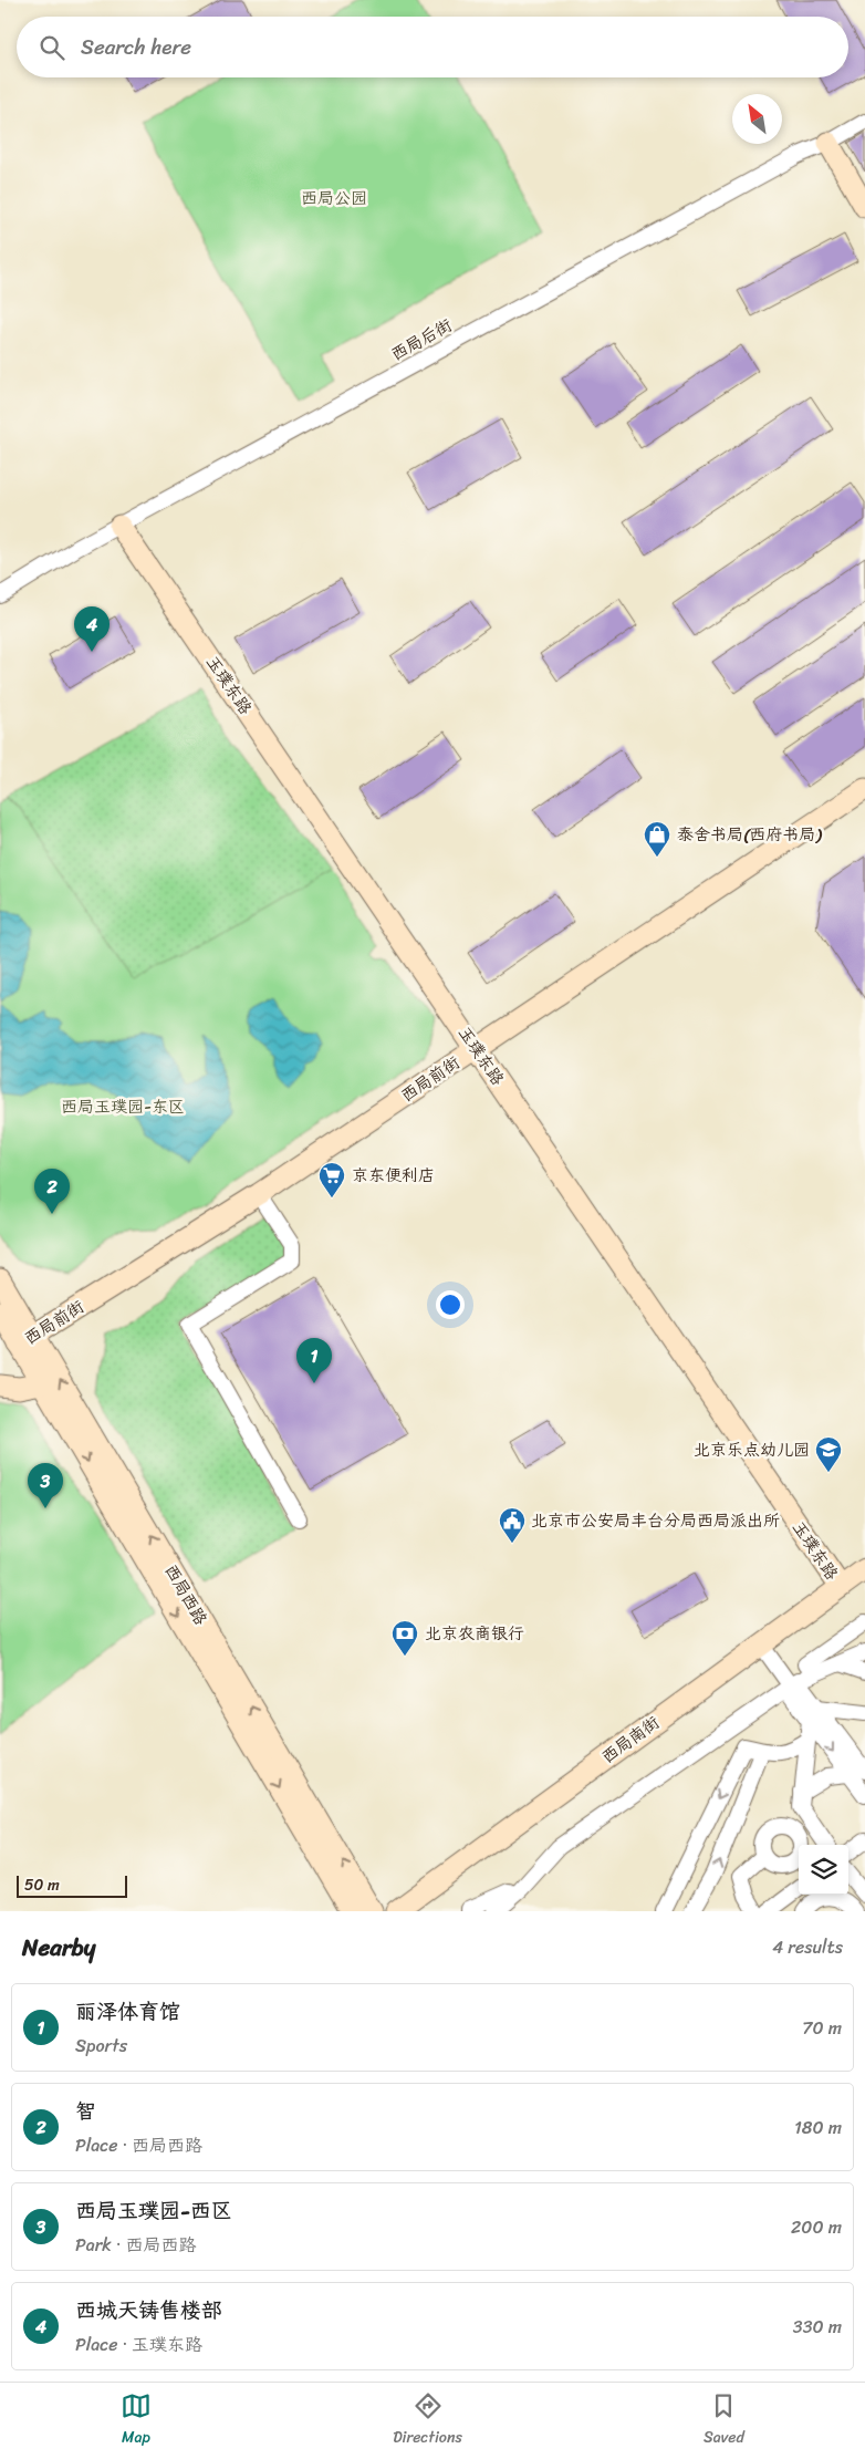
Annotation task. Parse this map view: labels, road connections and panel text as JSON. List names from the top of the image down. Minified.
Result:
{"streets":{"street":["西局后街","玉璞东路","西局前街","西局西路","西局南街"]},"crossings":[["西局后街","玉璞东路"],["玉璞东路","西局前街"],["玉璞东路","西局南街"],["西局前街","西局西路"]],"parks":["西局公园","西局玉璞园-东区"],"places":{"shop":["泰舍书局(西府书局)"],"supermarket":["京东便利店"],"school or university":["北京乐点幼儿园"],"public building":["北京市公安局丰台分局西局派出所"],"bank":["北京农商银行"]},"scale_bar":"50 m","north":"top left","page":{"search":"Search here","pins":["4","2","1","3"],"scale":"50 m","heading":["Nearby","4 results"],"list":[{"mark":"1","name":"丽泽体育馆","note":"Sports","value":"70 m"},{"mark":"2","name":"智","note":"Place · 西局西路","value":"180 m"},{"mark":"3","name":"西局玉璞园-西区","note":"Park · 西局西路","value":"200 m"},{"mark":"4","name":"西城天铸售楼部","note":"Place · 玉璞东路","value":"330 m"}],"nav":["Map","Directions","Saved"]}}
